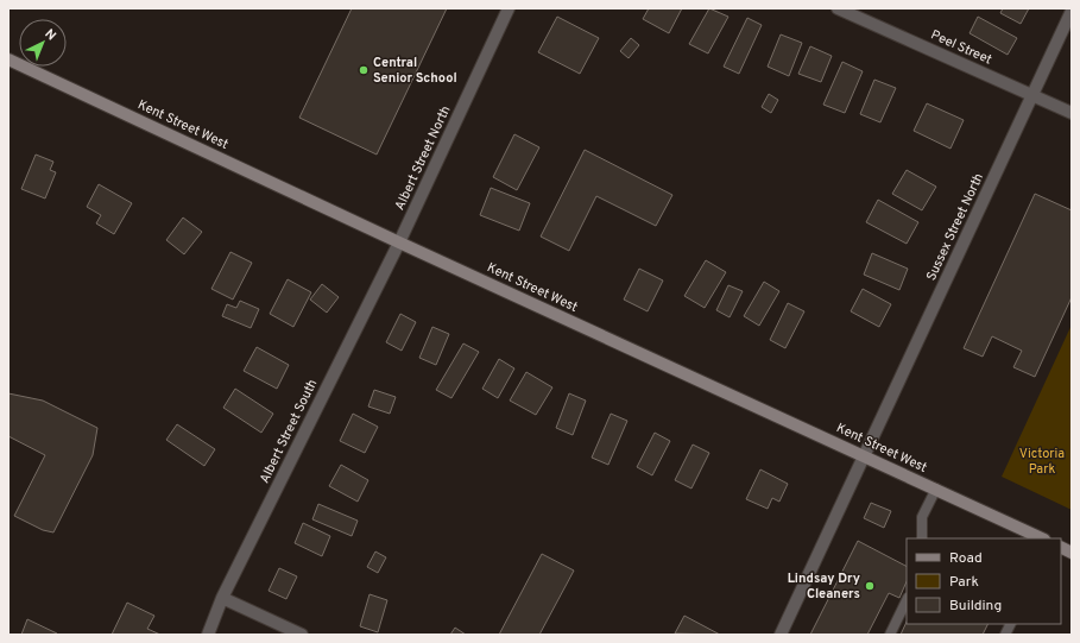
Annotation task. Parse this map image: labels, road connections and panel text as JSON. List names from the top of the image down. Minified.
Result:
{"streets":{"main road":["Kent Street West"],"street":["Peel Street","Albert Street North","Sussex Street North","Albert Street South"]},"crossings":[["Peel Street","Sussex Street North"],["Kent Street West","Albert Street North"],["Kent Street West","Sussex Street North"],["Kent Street West","Albert Street South"],["Albert Street North","Albert Street South"]],"parks":["Victoria Park"],"places":["Central Senior School","Lindsay Dry Cleaners"],"legend":["Road","Park","Building"],"north":"top right"}
